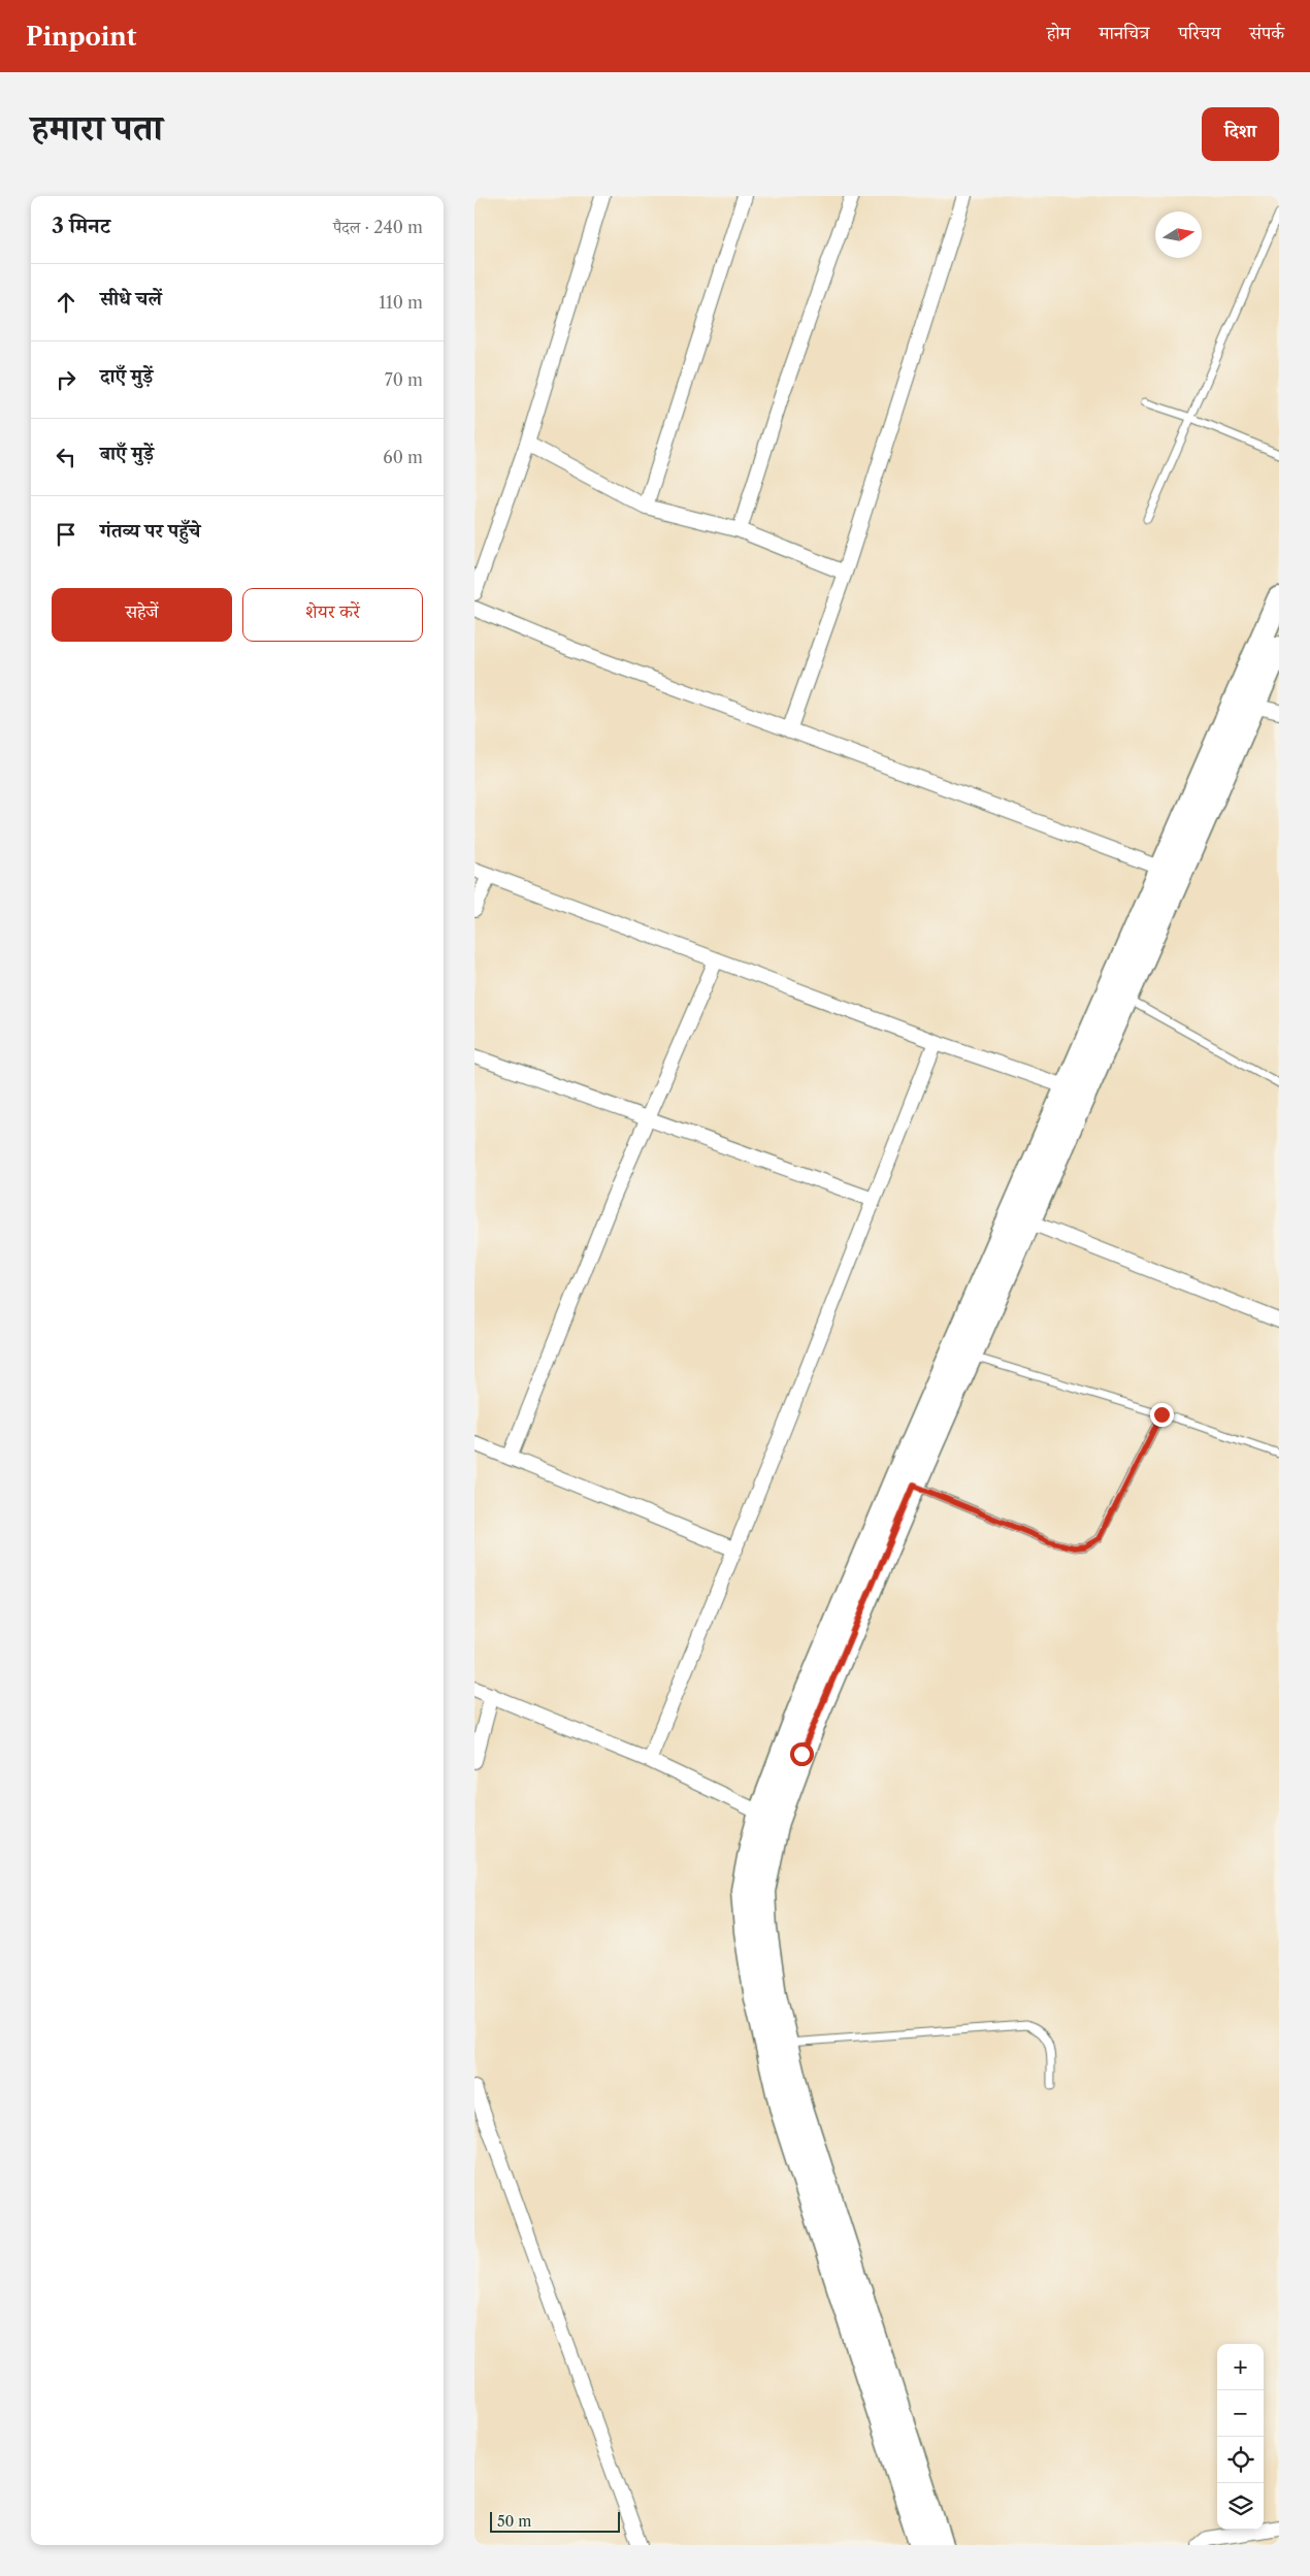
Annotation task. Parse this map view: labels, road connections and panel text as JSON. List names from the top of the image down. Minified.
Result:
{"scale_bar":"50 m","north":"right","page":{"header":"Pinpoint","nav":["होम","मानचित्र","परिचय","संपर्क"],"title":"हमारा पता","buttons":["दिशा",["सहेजें","शेयर करें"]],"heading":["3 मिनट","पैदल · 240 m"],"list":[["सीधे चलें","110 m"],["दाएँ मुड़ें","70 m"],["बाएँ मुड़ें","60 m"],"गंतव्य पर पहुँचे"],"map_buttons":["+","−"],"scale":"50 m"}}
